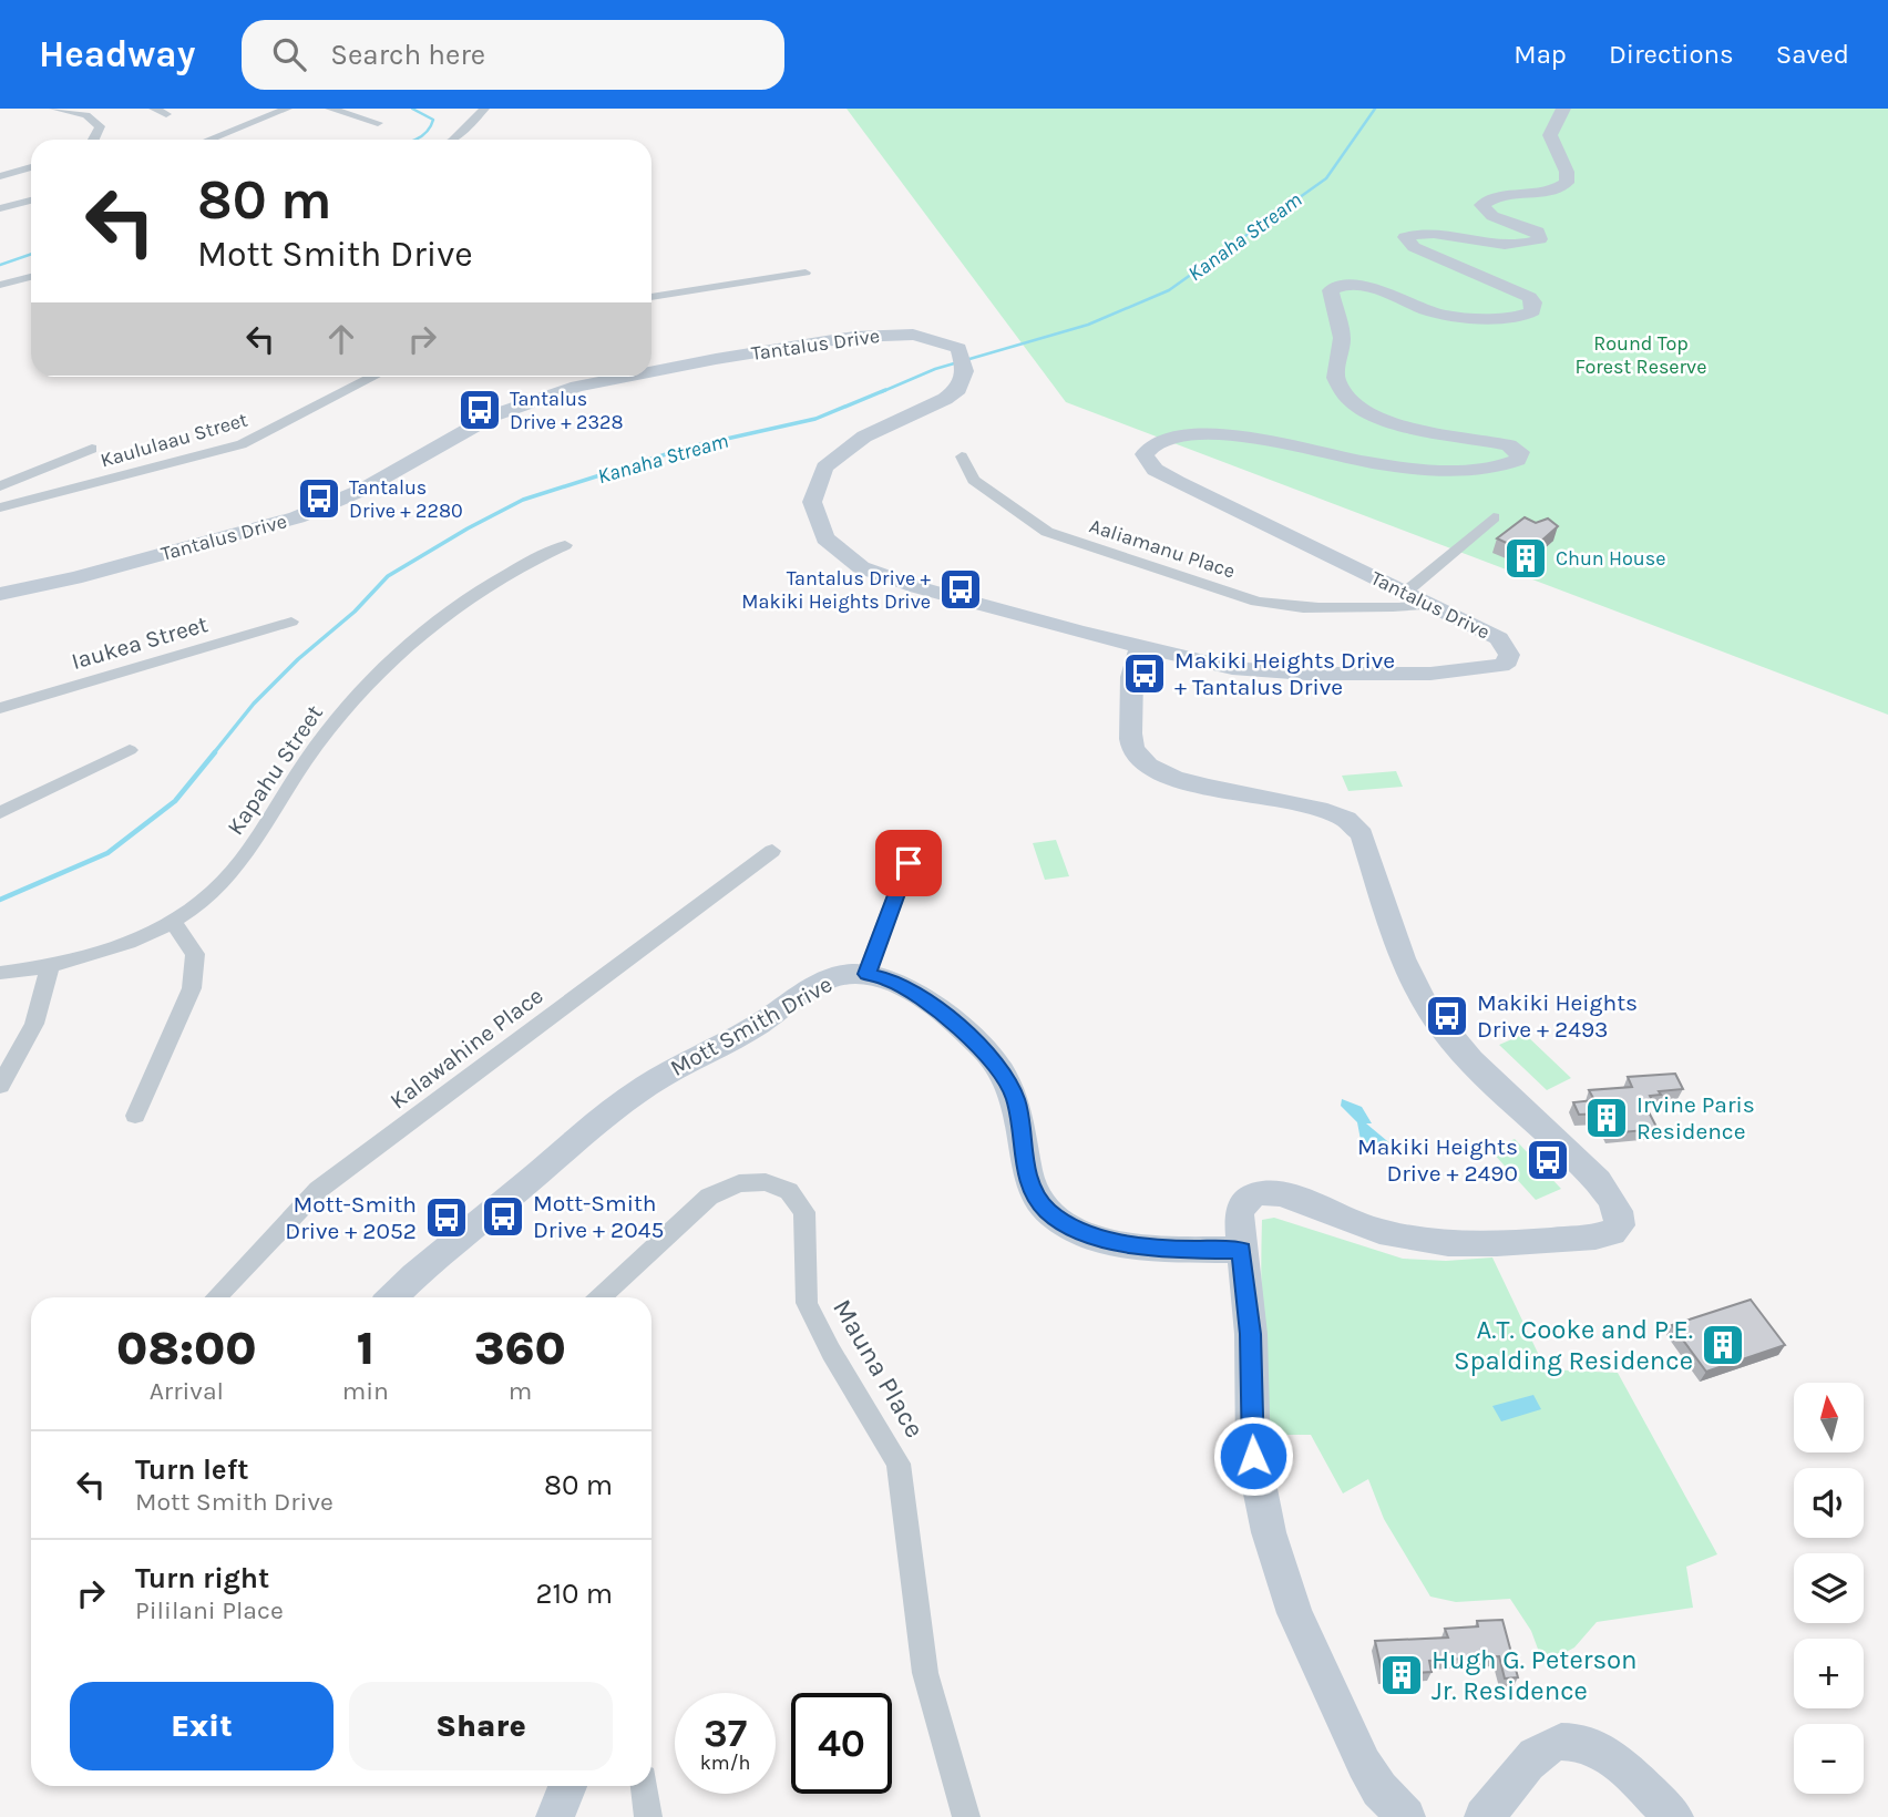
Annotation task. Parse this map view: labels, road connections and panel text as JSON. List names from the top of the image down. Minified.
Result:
{"streets":{"street":["Tantalus Drive","Kaululaau Street","Aaliamanu Place","Iaukea Street","Kapahu Street","Mott Smith Drive","Kalawahine Place","Mauna Place"]},"crossings":[["Tantalus Drive","Aaliamanu Place"]],"water":["Kanaha Stream"],"parks":["Round Top Forest Reserve"],"places":{"bus stop":["Tantalus Drive + 2328","Tantalus Drive + 2280","Tantalus Drive + Makiki Heights Drive","Makiki Heights Drive + Tantalus Drive","Makiki Heights Drive + 2493","Makiki Heights Drive + 2490","Mott-Smith Drive + 2045","Mott-Smith Drive + 2052"],"building":["Chun House","Irvine Paris Residence","A.T. Cooke and P.E. Spalding Residence","Hugh G. Peterson Jr. Residence"]},"north":"top","page":{"header":"Headway","search":"Search here","nav":["Map","Directions","Saved"],"turn":["80 m","Mott Smith Drive"],"eta":["08:00","Arrival","1","min","360","m"],"map_buttons":["+","−"],"list":[{"name":"Turn left","note":"Mott Smith Drive","value":"80 m"},{"name":"Turn right","note":"Pililani Place","value":"210 m"}],"buttons":["Exit","Share"],"speed":"37 km/h","limit":"40"}}
